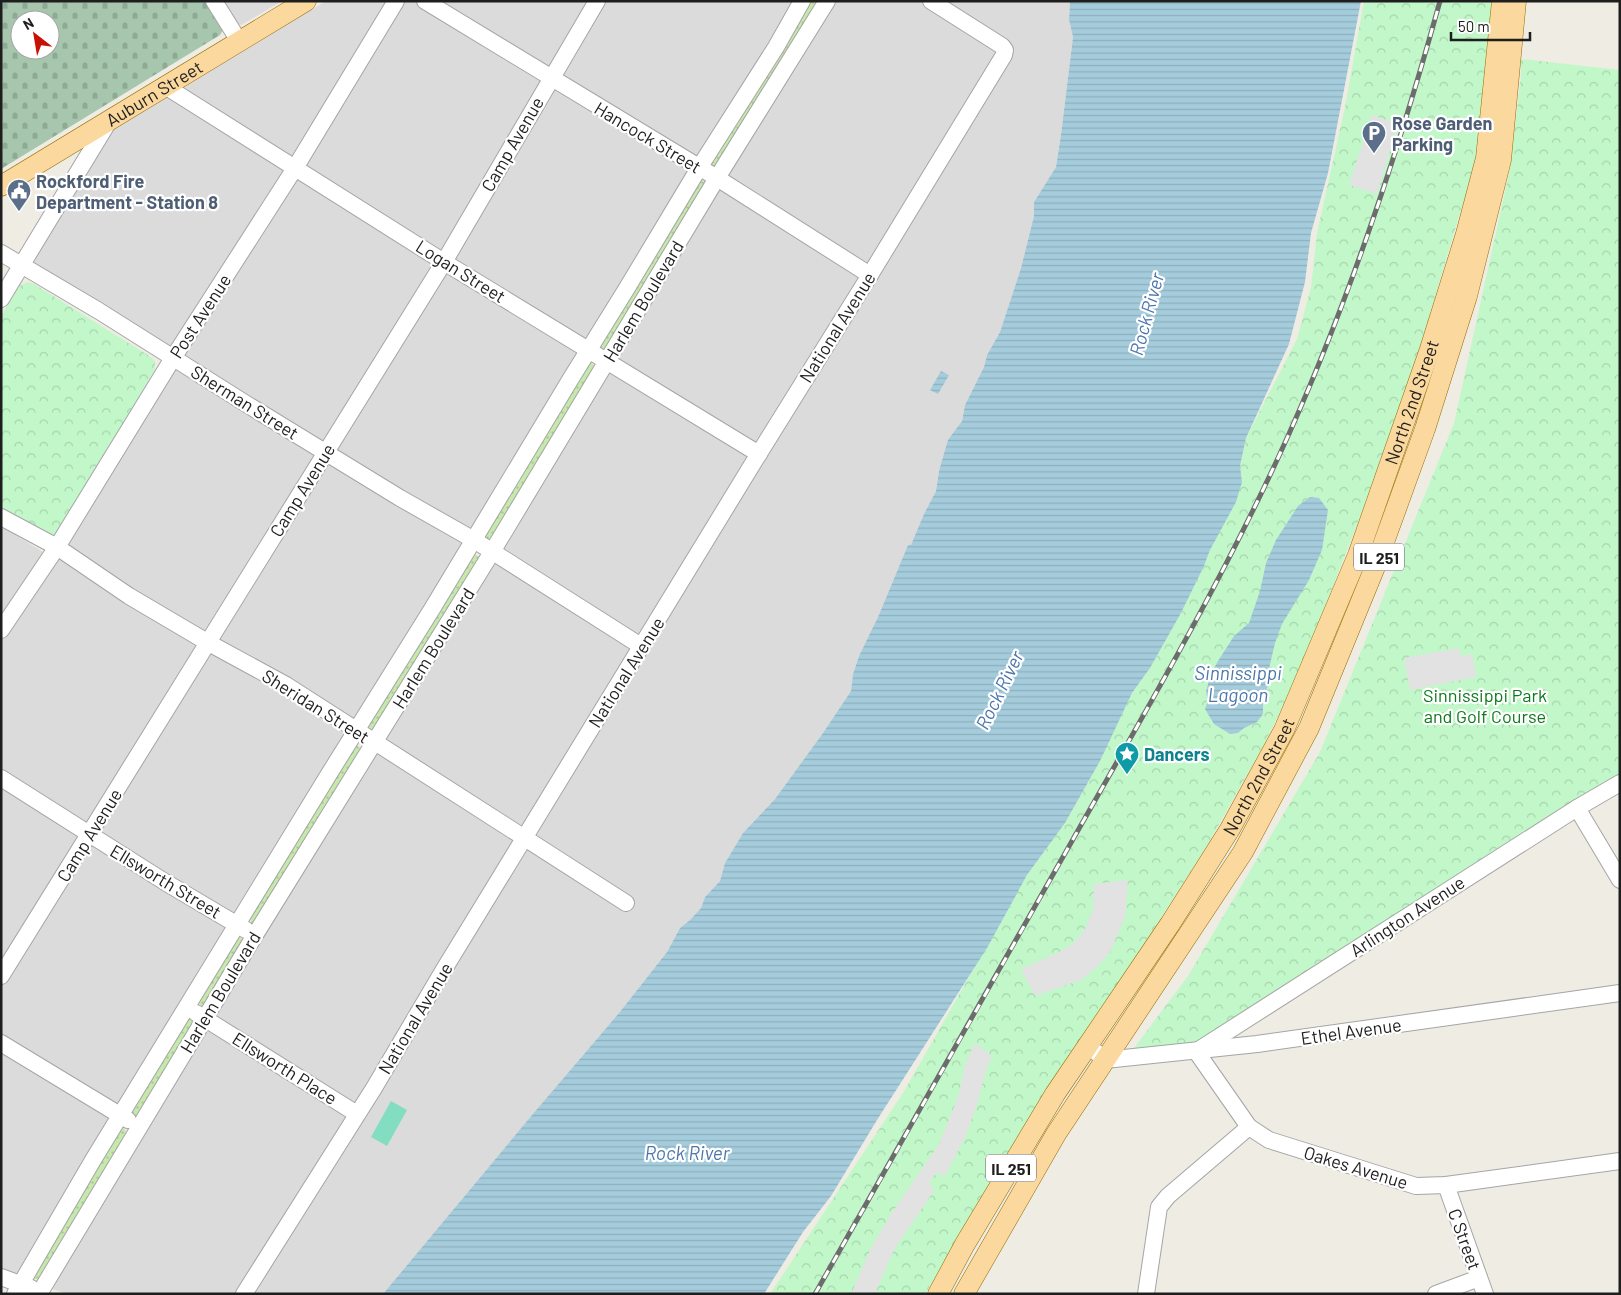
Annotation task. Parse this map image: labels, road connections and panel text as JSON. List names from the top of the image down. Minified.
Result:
{"streets":{"main road":["Auburn Street","North 2nd Street","IL 251"],"street":["Hancock Street","Camp Avenue","Logan Street","Harlem Boulevard","Post Avenue","National Avenue","Sherman Street","Sheridan Street","Ellsworth Street","Arlington Avenue","Ethel Avenue","Ellsworth Place","Oakes Avenue","C Street"]},"crossings":[["Auburn Street","Logan Street"],["Hancock Street","Camp Avenue"],["Hancock Street","Harlem Boulevard"],["Hancock Street","National Avenue"],["Camp Avenue","Logan Street"],["Camp Avenue","Sherman Street"],["Camp Avenue","Sheridan Street"],["Camp Avenue","Ellsworth Street"],["Logan Street","Harlem Boulevard"],["Logan Street","Post Avenue"],["Logan Street","National Avenue"],["Harlem Boulevard","Sherman Street"],["Harlem Boulevard","Sheridan Street"],["Harlem Boulevard","Ellsworth Street"],["Harlem Boulevard","Ellsworth Place"],["Post Avenue","Sherman Street"],["Post Avenue","Sheridan Street"],["National Avenue","Sherman Street"],["National Avenue","Sheridan Street"],["National Avenue","Ellsworth Place"],["North 2nd Street","Ethel Avenue"],["Arlington Avenue","Ethel Avenue"],["Arlington Avenue","Oakes Avenue"],["Ethel Avenue","Oakes Avenue"],["Oakes Avenue","C Street"]],"water":["Rock River","Sinnissippi Lagoon"],"parks":["Sinnissippi Park and Golf Course"],"places":{"parking":["Rose Garden Parking"],"public building":["Rockford Fire Department - Station 8"],"place":["Dancers"]},"scale_bar":"50 m","north":"top left"}
